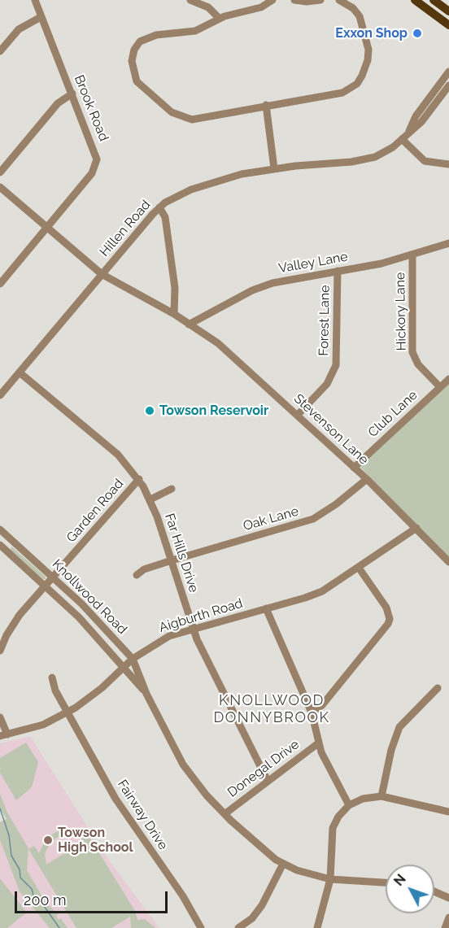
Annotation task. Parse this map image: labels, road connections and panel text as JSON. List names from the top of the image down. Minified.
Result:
{"streets":{"street":["Brook Road","Hillen Road","Valley Lane","Hickory Lane","Forest Lane","Club Lane","Stevenson Lane","Garden Road","Oak Lane","Far Hills Drive","Knollwood Road","Aigburth Road","Donegal Drive","Fairway Drive"]},"crossings":[["Brook Road","Stevenson Lane"],["Hillen Road","Stevenson Lane"],["Hillen Road","Far Hills Drive"],["Valley Lane","Hickory Lane"],["Valley Lane","Forest Lane"],["Valley Lane","Stevenson Lane"],["Hickory Lane","Club Lane"],["Forest Lane","Stevenson Lane"],["Club Lane","Stevenson Lane"],["Stevenson Lane","Oak Lane"],["Stevenson Lane","Aigburth Road"],["Garden Road","Far Hills Drive"],["Garden Road","Knollwood Road"],["Oak Lane","Far Hills Drive"],["Far Hills Drive","Aigburth Road"],["Far Hills Drive","Donegal Drive"],["Knollwood Road","Aigburth Road"],["Knollwood Road","Donegal Drive"],["Aigburth Road","Fairway Drive"]],"districts":["KNOLLWOOD DONNYBROOK"],"places":["Exxon Shop","Towson Reservoir","Towson High School"],"scale_bar":"200 m","north":"top left"}
